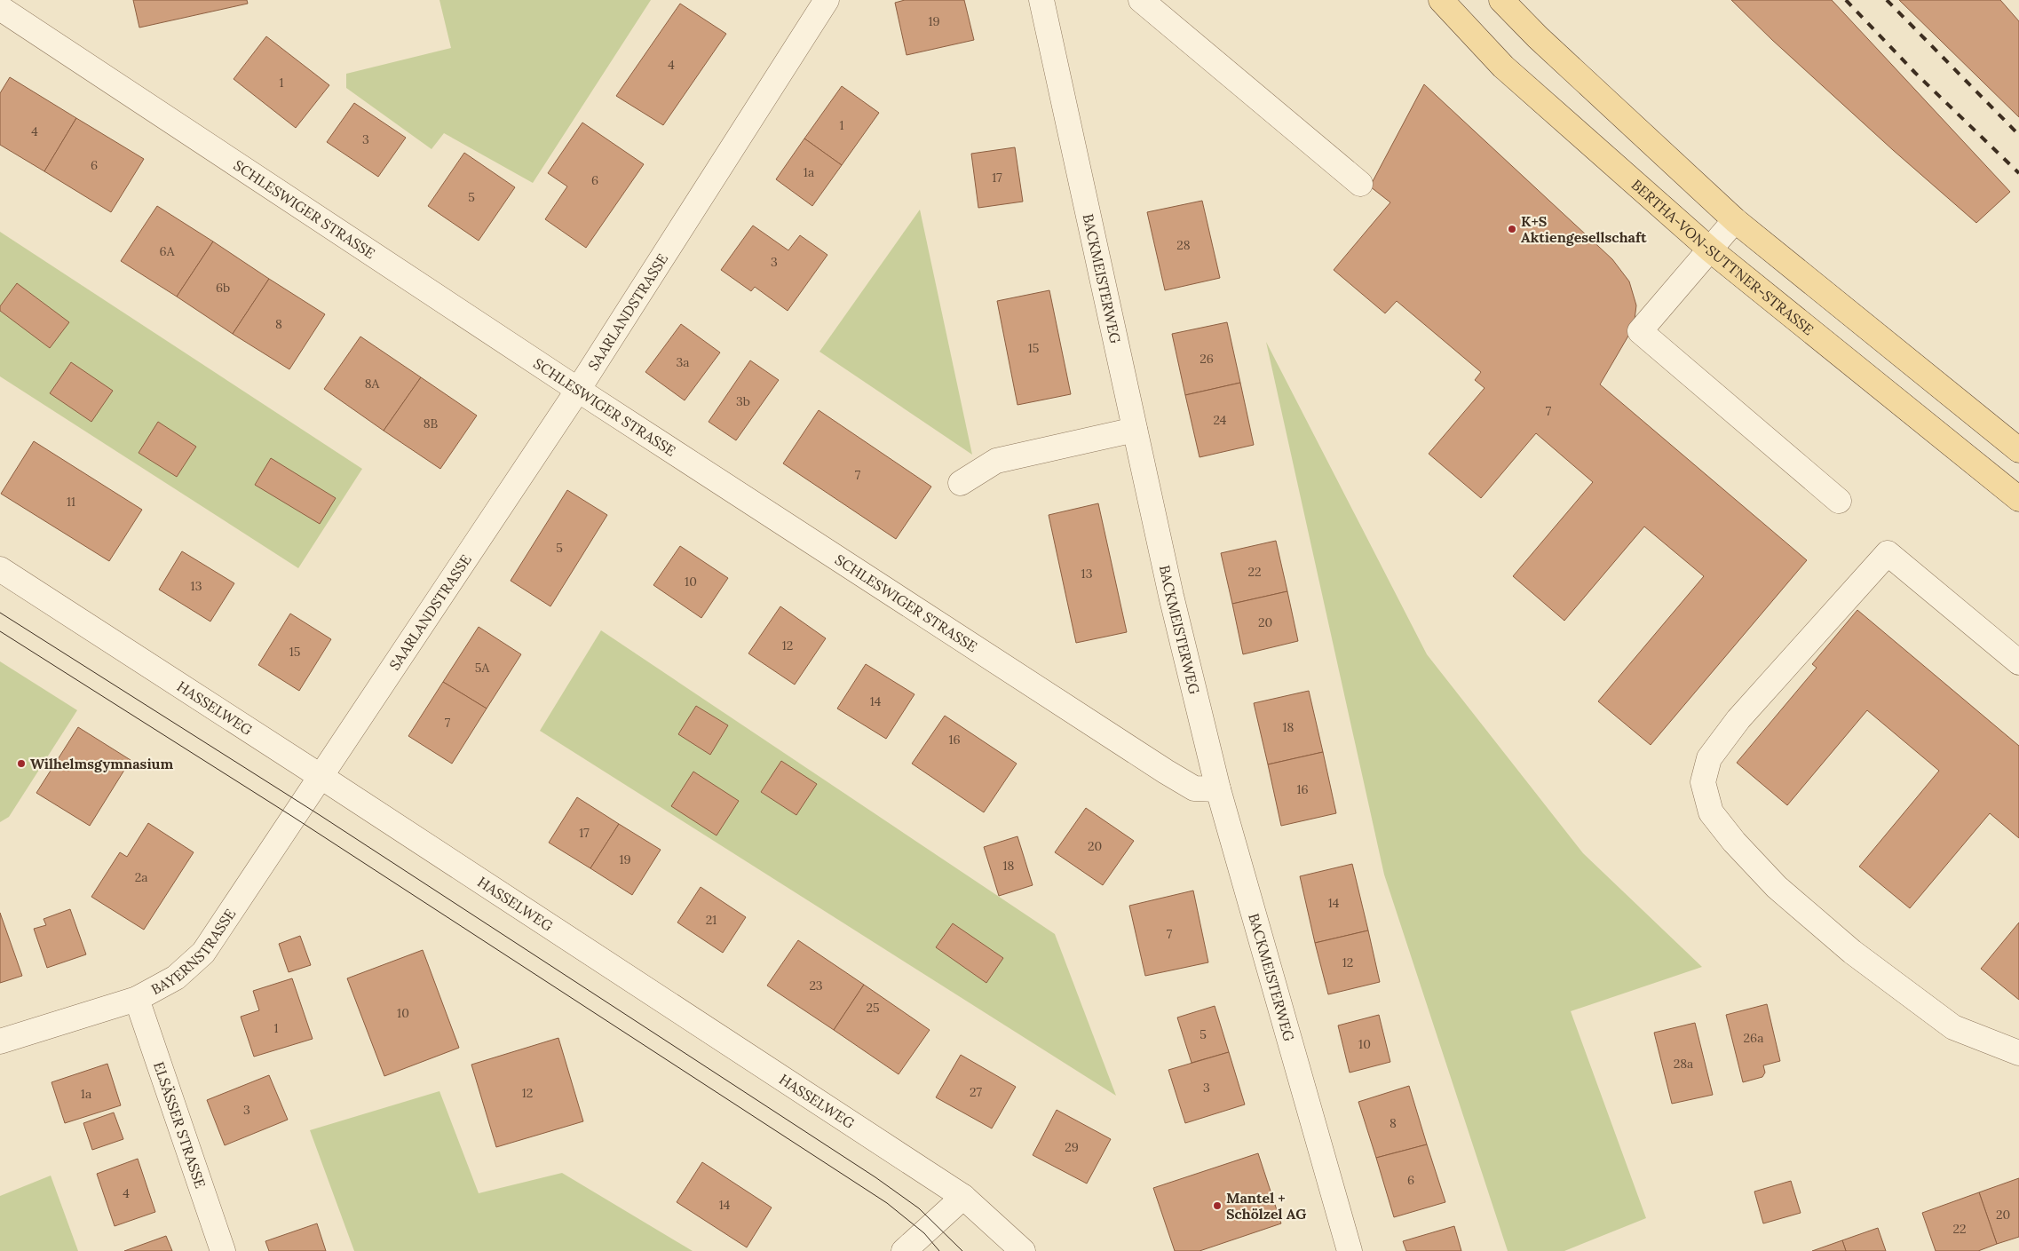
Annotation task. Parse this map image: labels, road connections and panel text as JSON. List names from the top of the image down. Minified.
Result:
{"streets":{"main road":["BERTHA-VON-SUTTNER-STRASSE"],"street":["SCHLESWIGER STRASSE","BACKMEISTERWEG","SAARLANDSTRASSE","HASSELWEG","BAYERNSTRASSE","ELSÄSSER STRASSE"]},"crossings":[["SCHLESWIGER STRASSE","BACKMEISTERWEG"],["SCHLESWIGER STRASSE","SAARLANDSTRASSE"],["SAARLANDSTRASSE","HASSELWEG"],["SAARLANDSTRASSE","BAYERNSTRASSE"],["HASSELWEG","BAYERNSTRASSE"],["BAYERNSTRASSE","ELSÄSSER STRASSE"]],"places":["K+S Aktiengesellschaft","Wilhelmsgymnasium","Mantel + Schölzel AG"],"house_numbers":["19","4","1","1","4","3","6","1a","17","6","5","28","6A","3","6b","8","15","26","3a","8A","3b","7","24","8B","7","11","5","22","13","10","13","20","12","15","5A","14","7","18","16","16","17","20","19","18","2a","14","21","7","12","23","25","10","1","5","26a","10","28a","3","27","12","1a","3","8","29","6","4","14","20","22"]}
